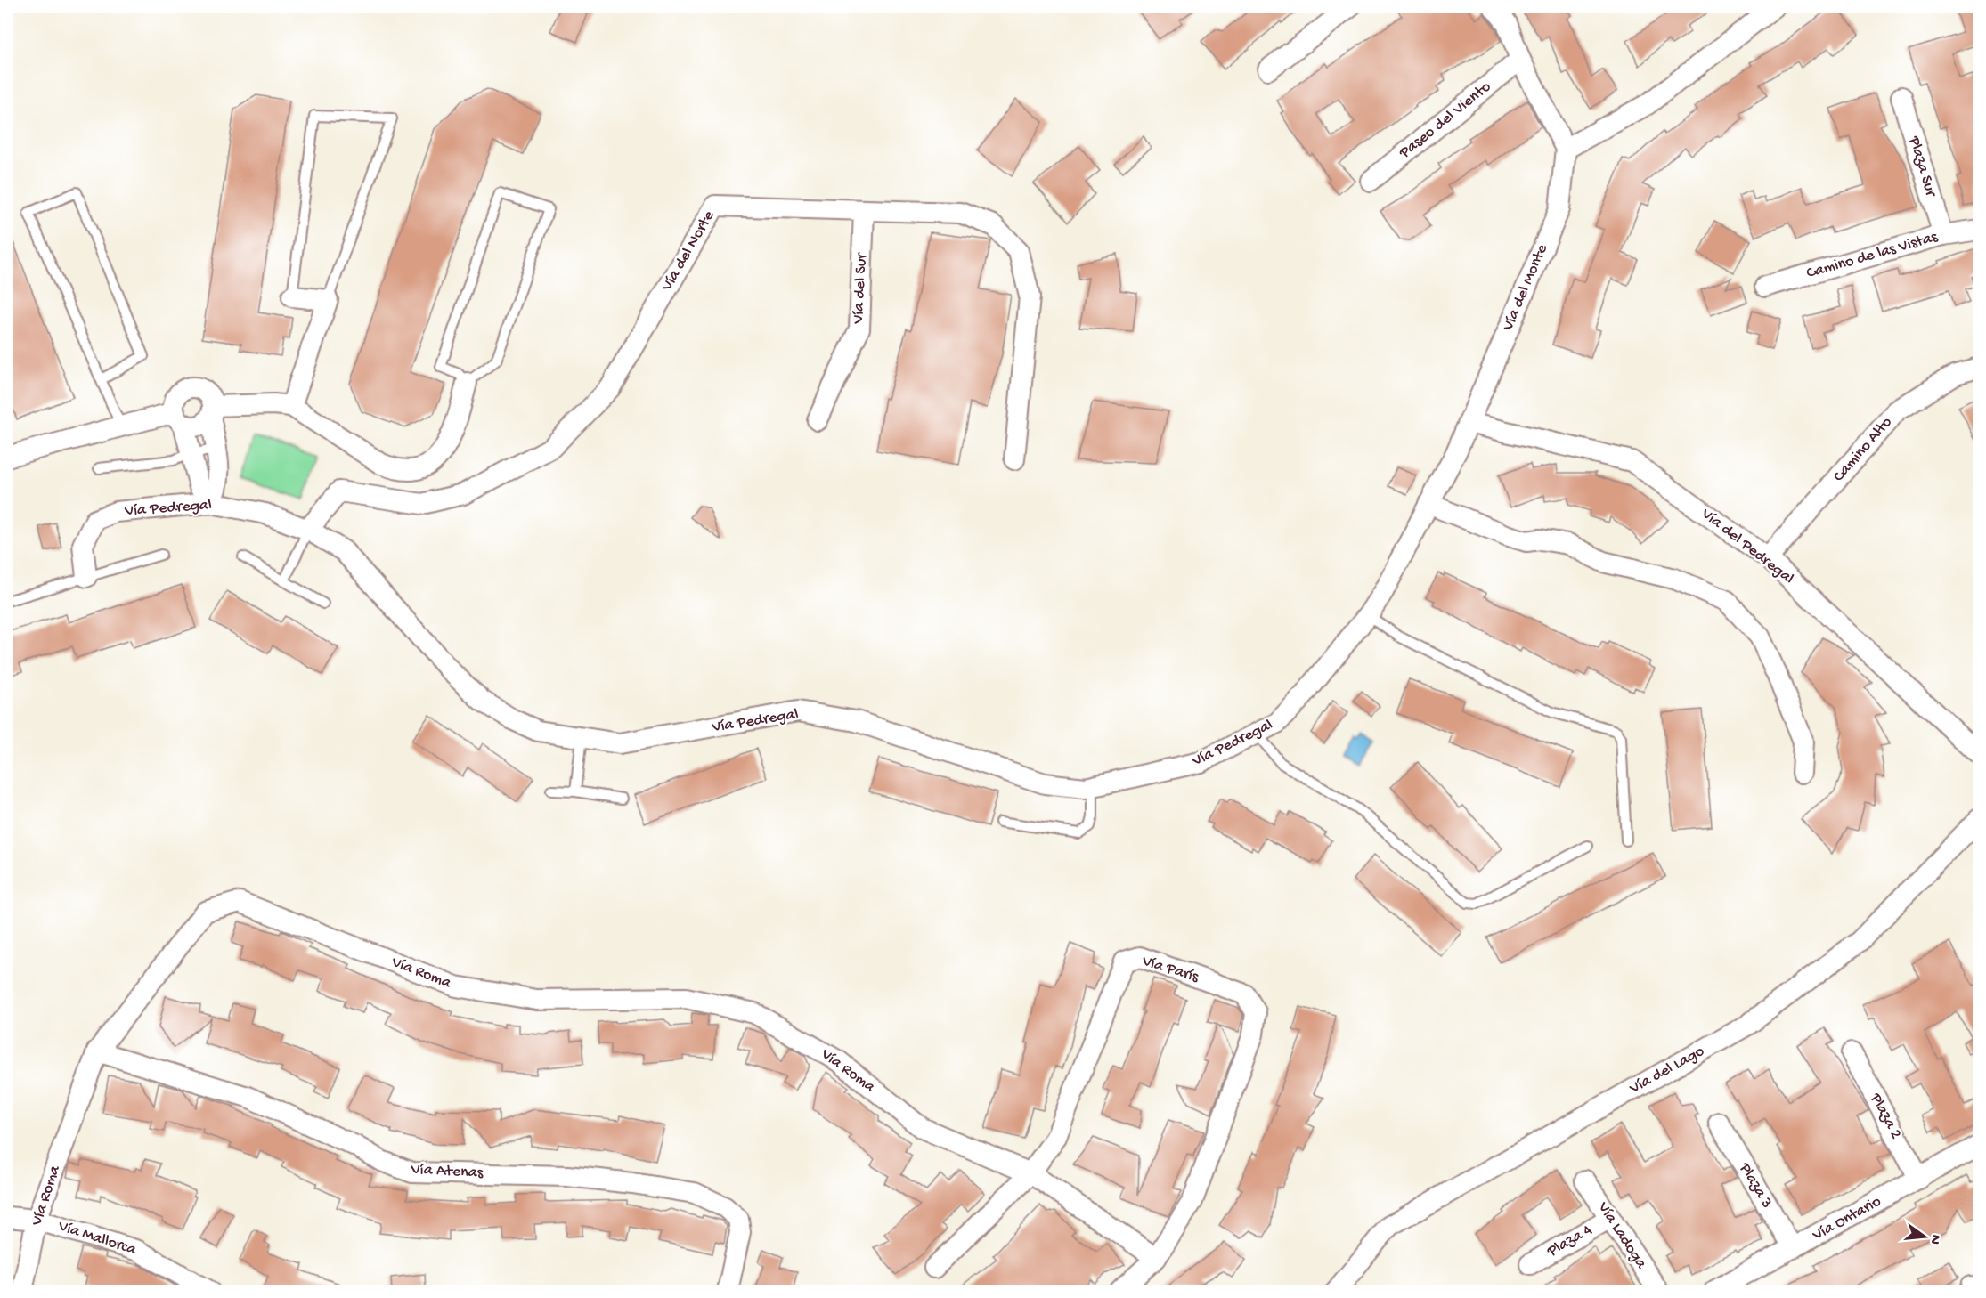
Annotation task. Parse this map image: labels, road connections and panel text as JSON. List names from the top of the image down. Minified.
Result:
{"streets":{"street":["Paseo del Viento","Plaza Sur","Vía del Norte","Camino de las Vistas","Vía del Monte","Vía del Sur","Camino Alto","Vía Pedregal","Vía del Pedregal","Vía París","Vía Roma","Vía del Lago","Plaza 2","Vía Atenas","Plaza 3","Vía Ontario","Vía Ladoga","Vía Mallorca","Plaza 4"]},"crossings":[["Plaza Sur","Camino de las Vistas"],["Vía del Norte","Vía del Sur"],["Vía del Norte","Vía Pedregal"],["Vía del Monte","Vía Pedregal"],["Vía del Monte","Vía del Pedregal"],["Camino Alto","Vía del Pedregal"],["Vía Pedregal","Vía del Pedregal"],["Vía París","Vía Roma"],["Vía Roma","Vía Atenas"],["Vía Roma","Vía Mallorca"],["Plaza 2","Vía Ontario"],["Plaza 3","Vía Ontario"],["Vía Ladoga","Plaza 4"]],"north":"right"}
